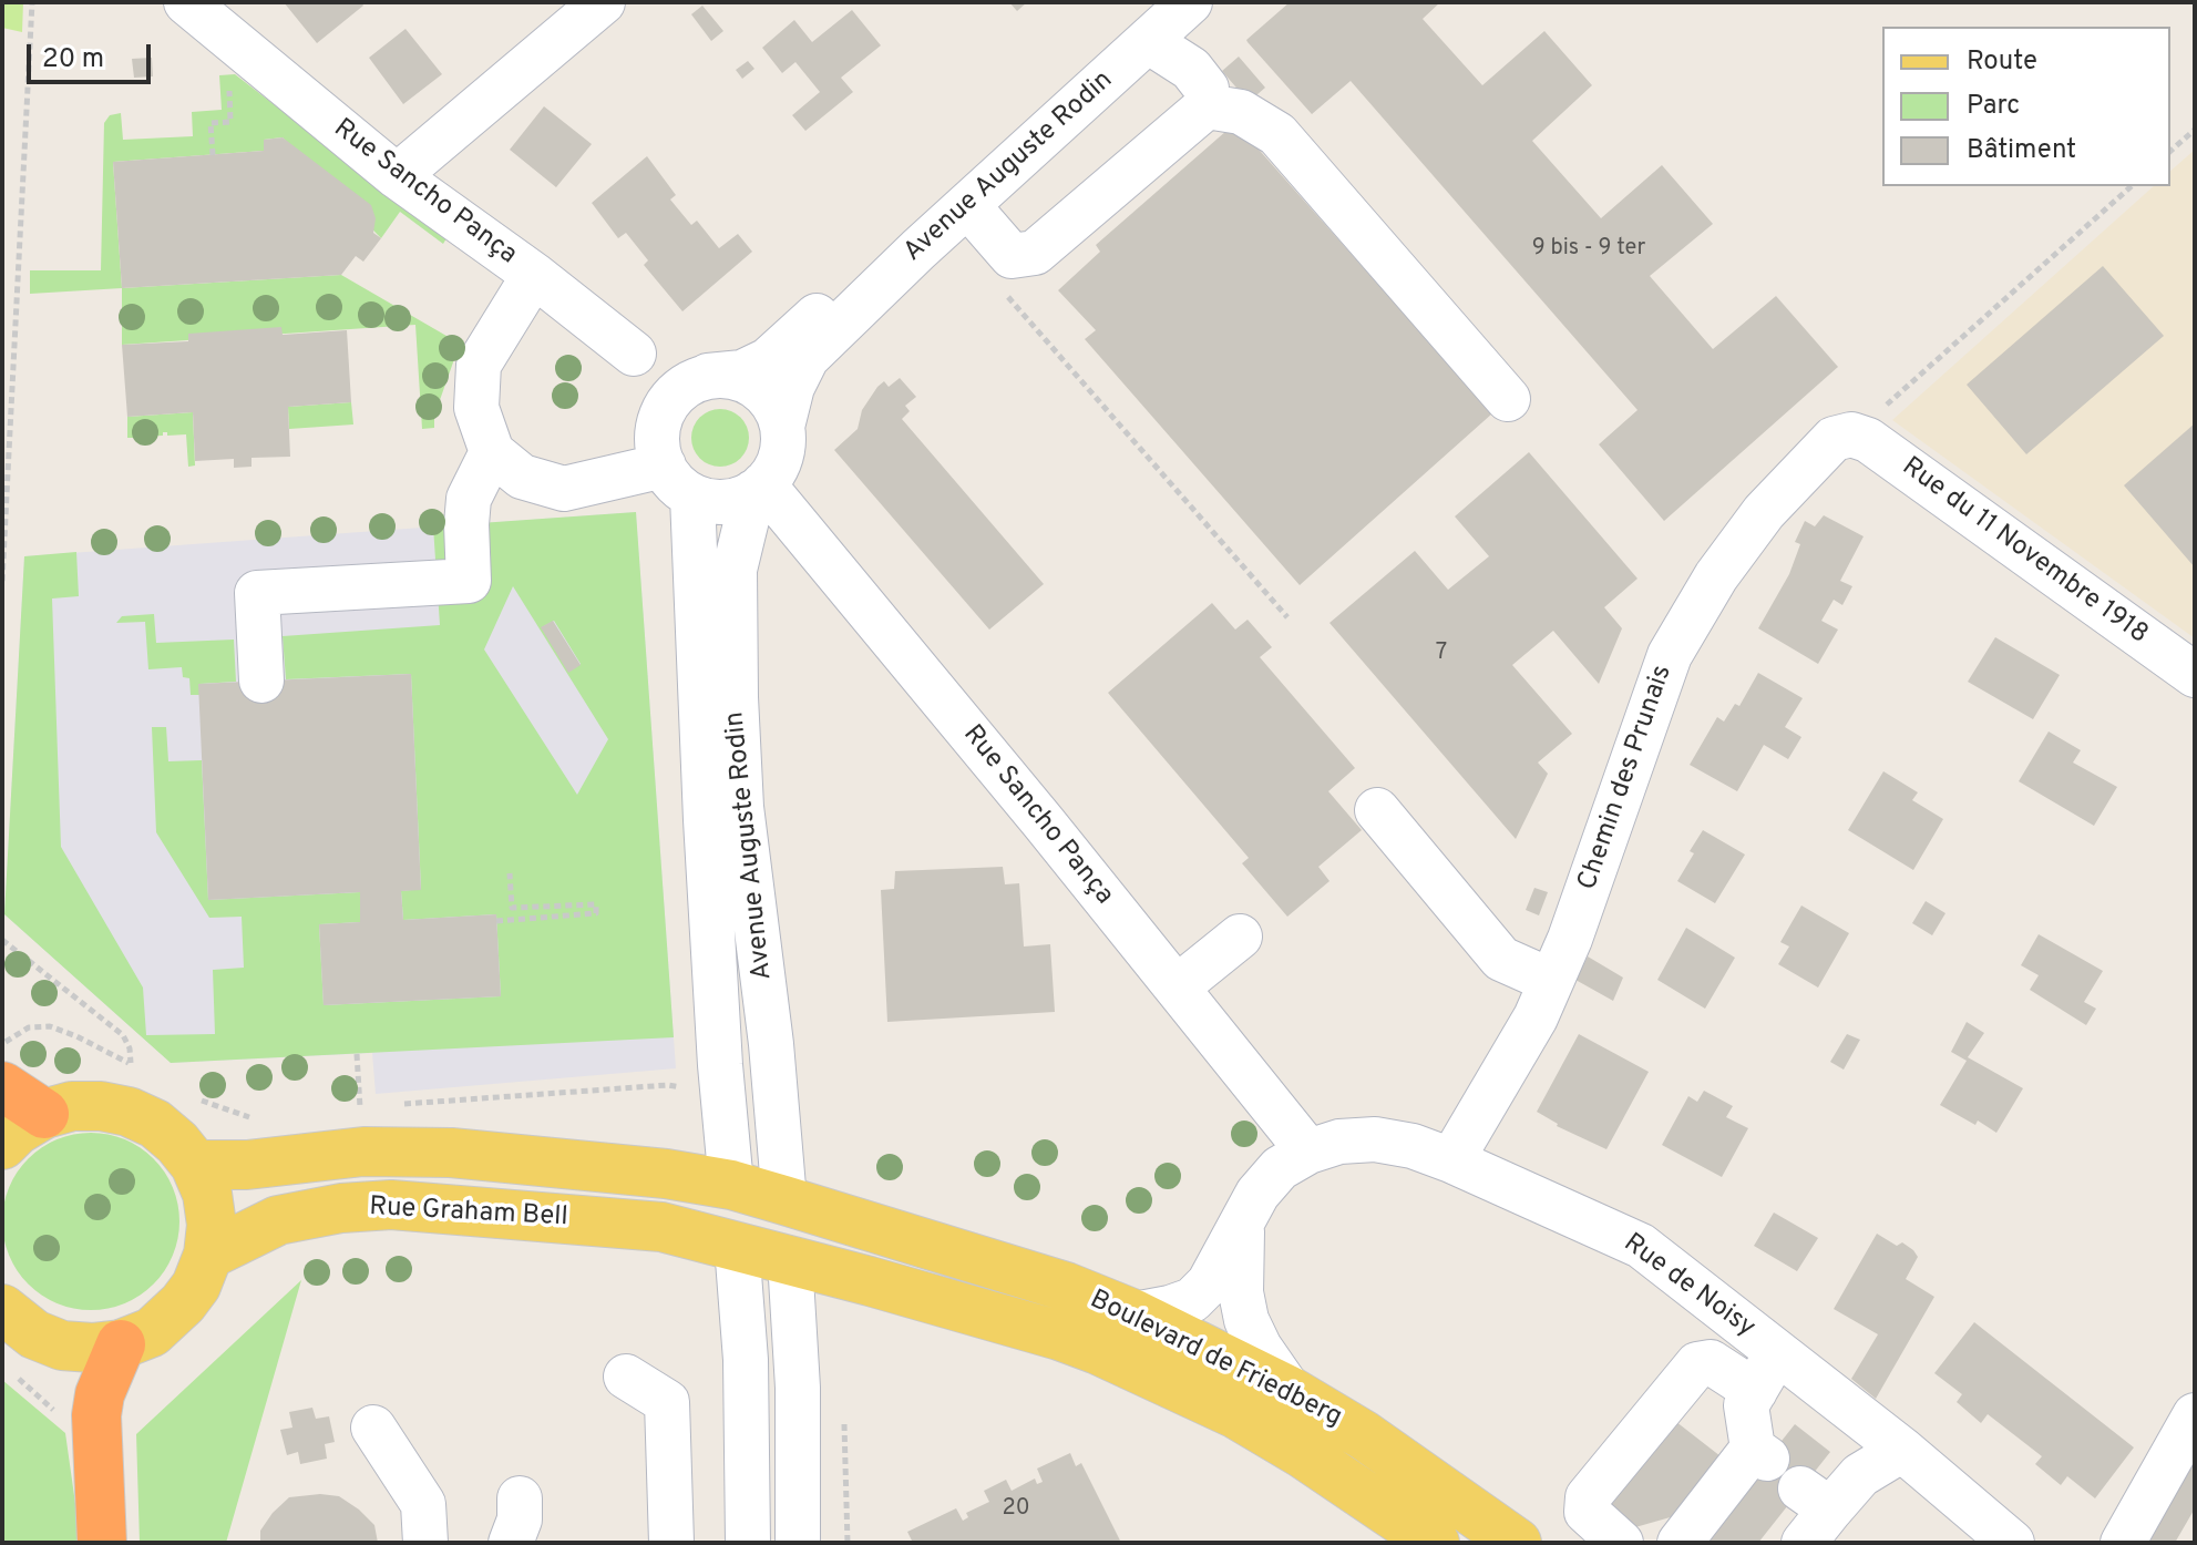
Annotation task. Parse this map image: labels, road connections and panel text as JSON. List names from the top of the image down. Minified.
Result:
{"streets":{"main road":["Rue Graham Bell","Boulevard de Friedberg"],"street":["Avenue Auguste Rodin","Rue Sancho Pança","Rue du 11 Novembre 1918","Chemin des Prunais","Rue de Noisy"]},"crossings":[["Avenue Auguste Rodin","Rue Sancho Pança"],["Avenue Auguste Rodin","Boulevard de Friedberg"],["Rue Sancho Pança","Rue de Noisy"],["Rue du 11 Novembre 1918","Chemin des Prunais"],["Chemin des Prunais","Rue de Noisy"],["Rue Graham Bell","Boulevard de Friedberg"],["Rue de Noisy","Boulevard de Friedberg"]],"house_numbers":["9 bis - 9 ter","7","20"],"legend":["Route","Parc","Bâtiment"],"scale_bar":"20 m"}
